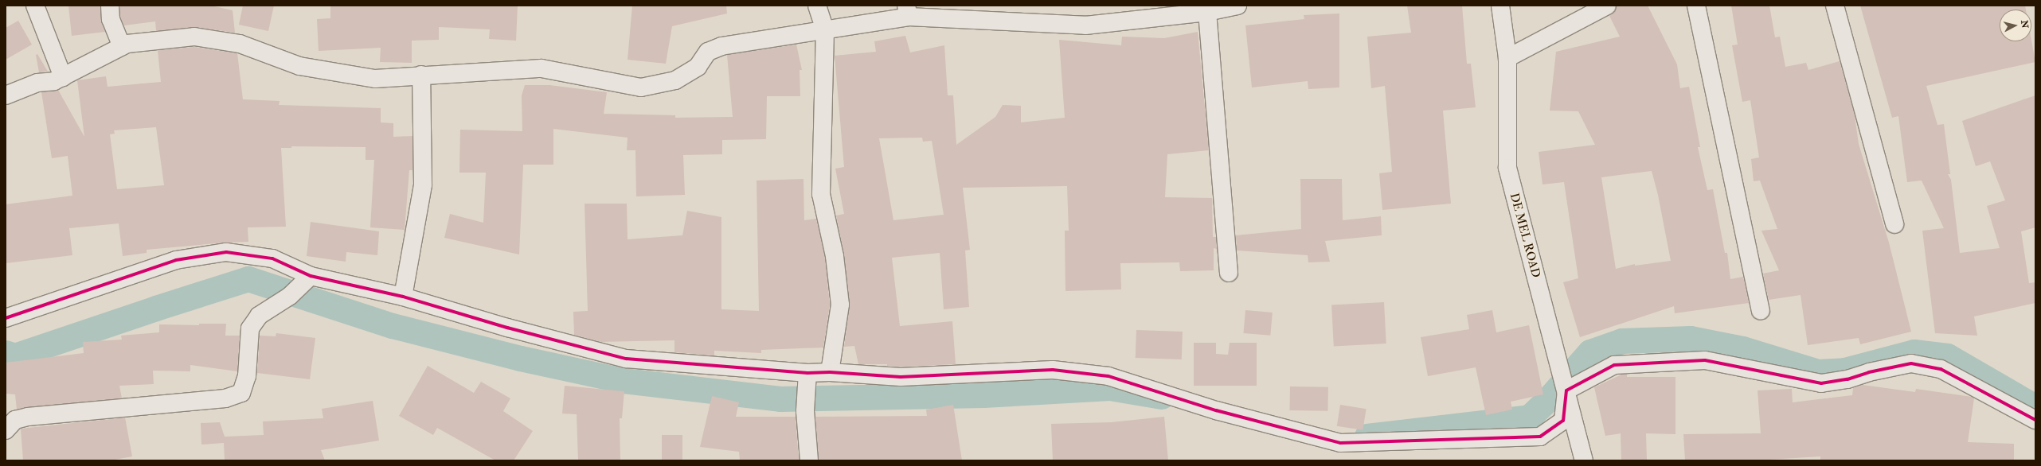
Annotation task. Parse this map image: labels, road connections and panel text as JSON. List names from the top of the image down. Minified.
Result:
{"streets":{"street":["DE MEL ROAD"]},"north":"right"}
